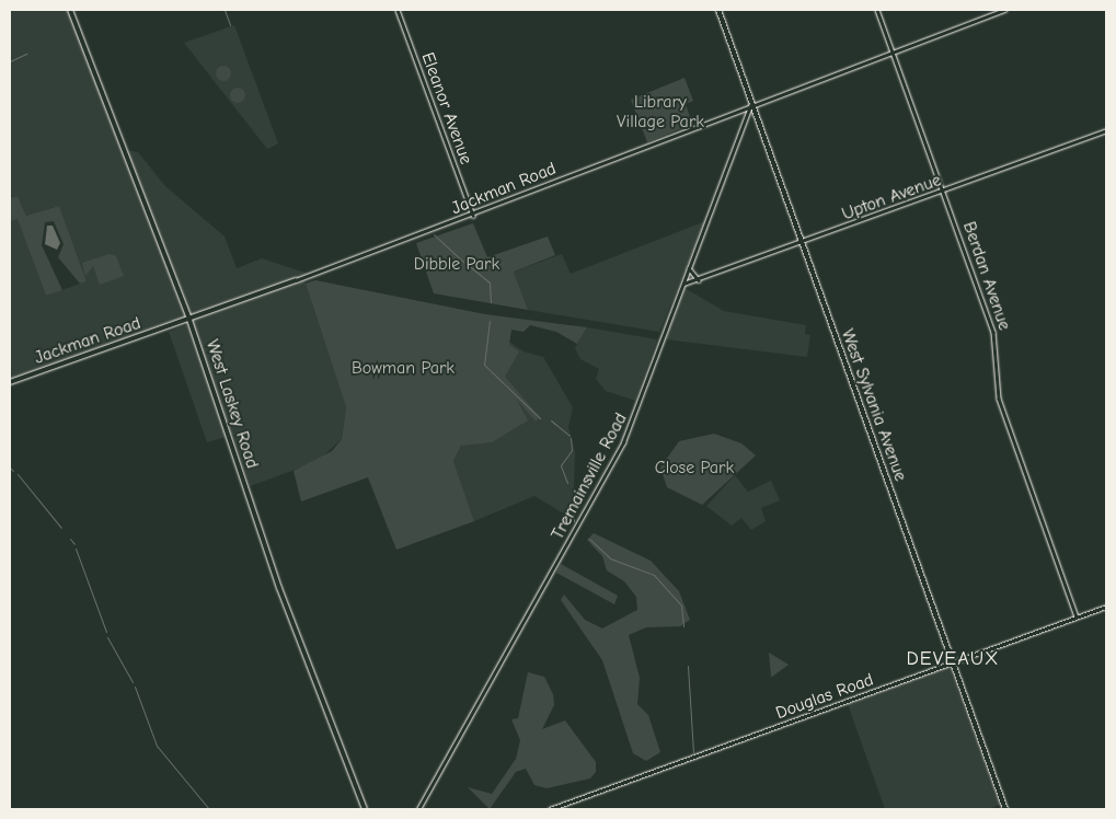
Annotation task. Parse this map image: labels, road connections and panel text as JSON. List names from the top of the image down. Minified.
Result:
{"streets":{"main road":["Jackman Road","West Laskey Road","West Sylvania Avenue"],"street":["Eleanor Avenue","Upton Avenue","Berdan Avenue","Tremainsville Road","Douglas Road"]},"crossings":[["Eleanor Avenue","Jackman Road"],["Jackman Road","Berdan Avenue"],["Jackman Road","West Laskey Road"],["Jackman Road","West Sylvania Avenue"],["Jackman Road","Tremainsville Road"],["Upton Avenue","Berdan Avenue"],["Upton Avenue","West Sylvania Avenue"],["Upton Avenue","Tremainsville Road"],["Berdan Avenue","Douglas Road"],["West Sylvania Avenue","Tremainsville Road"],["West Sylvania Avenue","Douglas Road"]],"districts":["DEVEAUX"],"parks":["Library Village Park","Dibble Park","Bowman Park","Close Park"]}
